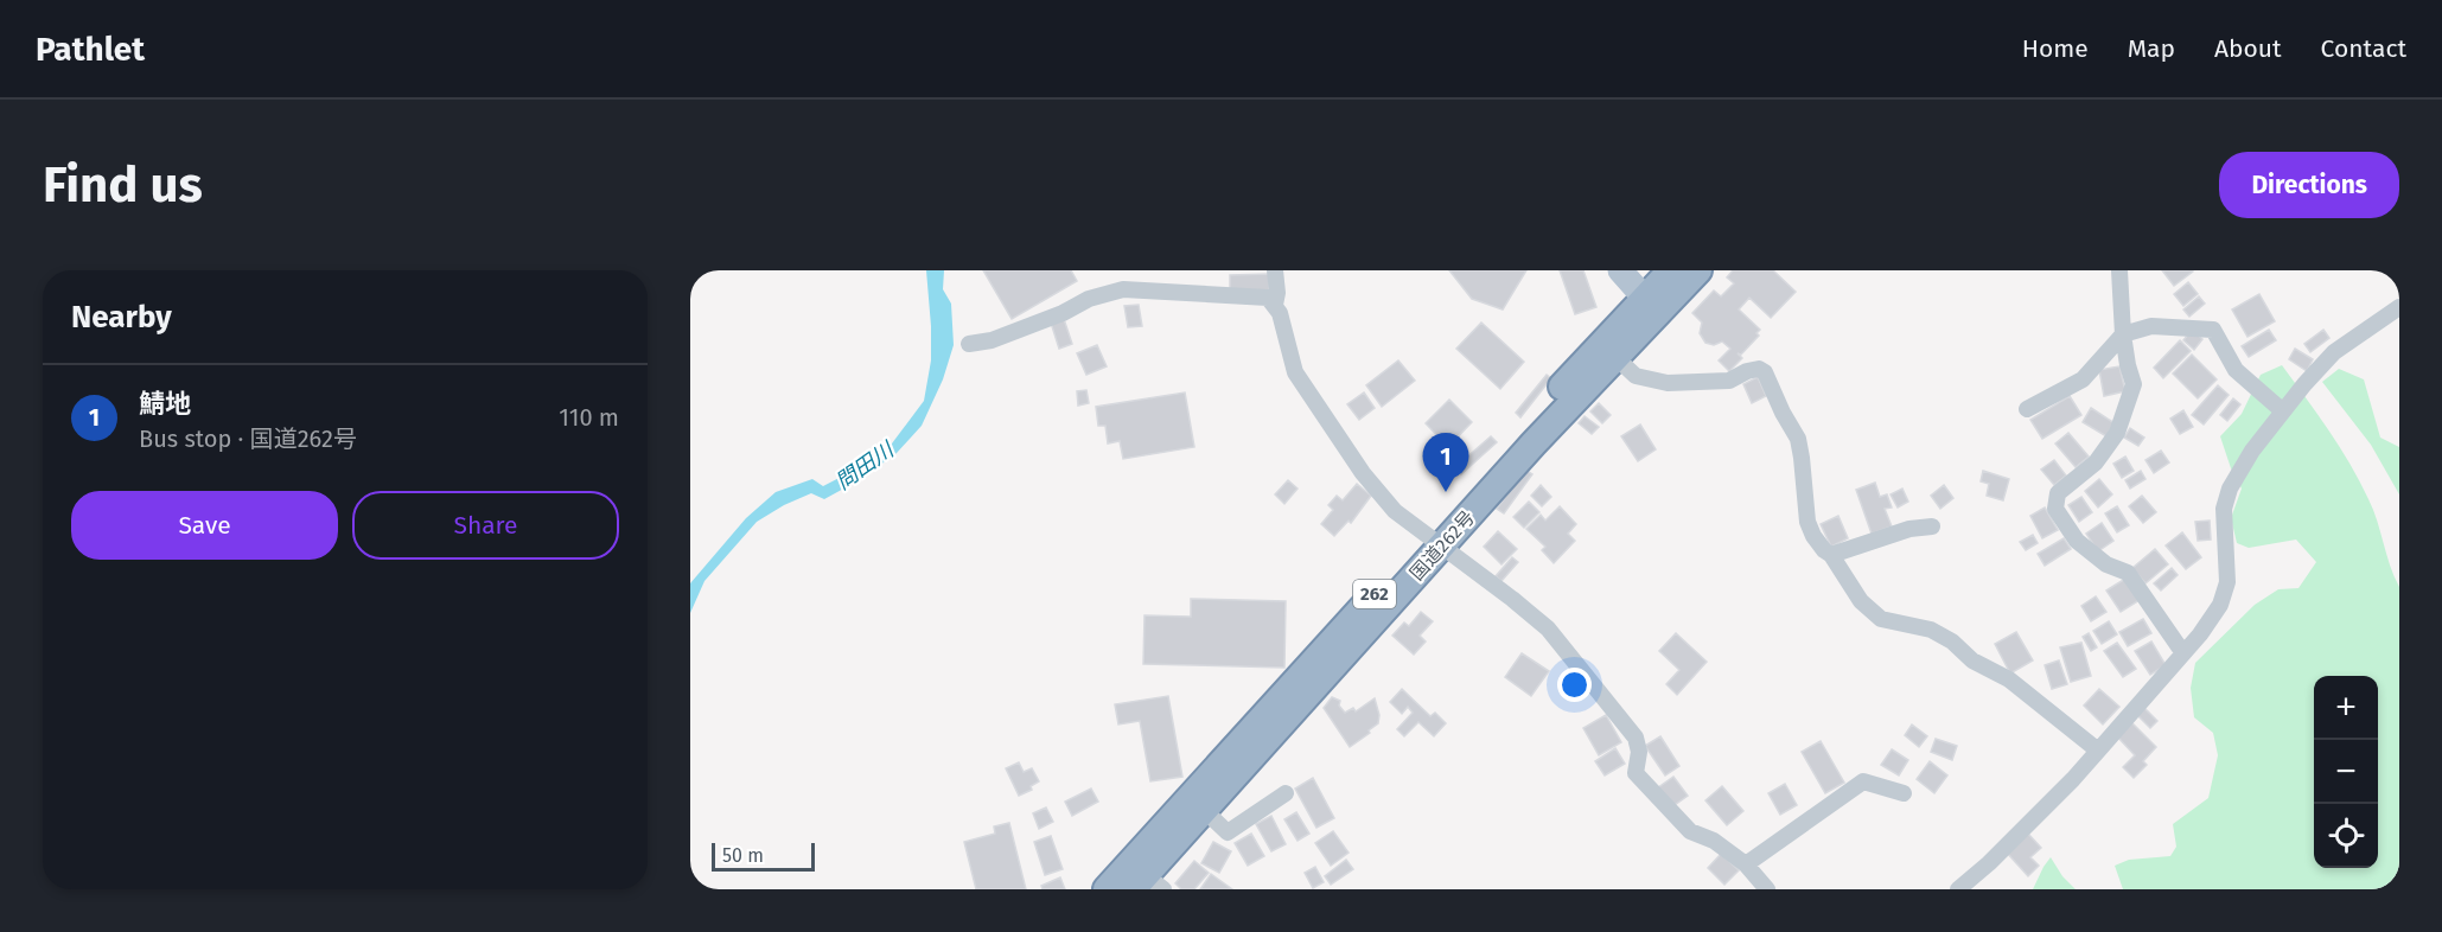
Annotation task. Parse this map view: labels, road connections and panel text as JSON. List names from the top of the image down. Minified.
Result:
{"streets":{"highway":["国道262号","262"]},"water":["問田川"],"scale_bar":"50 m","page":{"header":"Pathlet","nav":["Home","Map","About","Contact"],"buttons":["Directions",["Save","Share"]],"title":"Find us","heading":"Nearby","list":[{"mark":"1","name":"鯖地","note":"Bus stop · 国道262号","value":"110 m"}],"pins":"1","map_buttons":["+","−"],"scale":"50 m"}}
